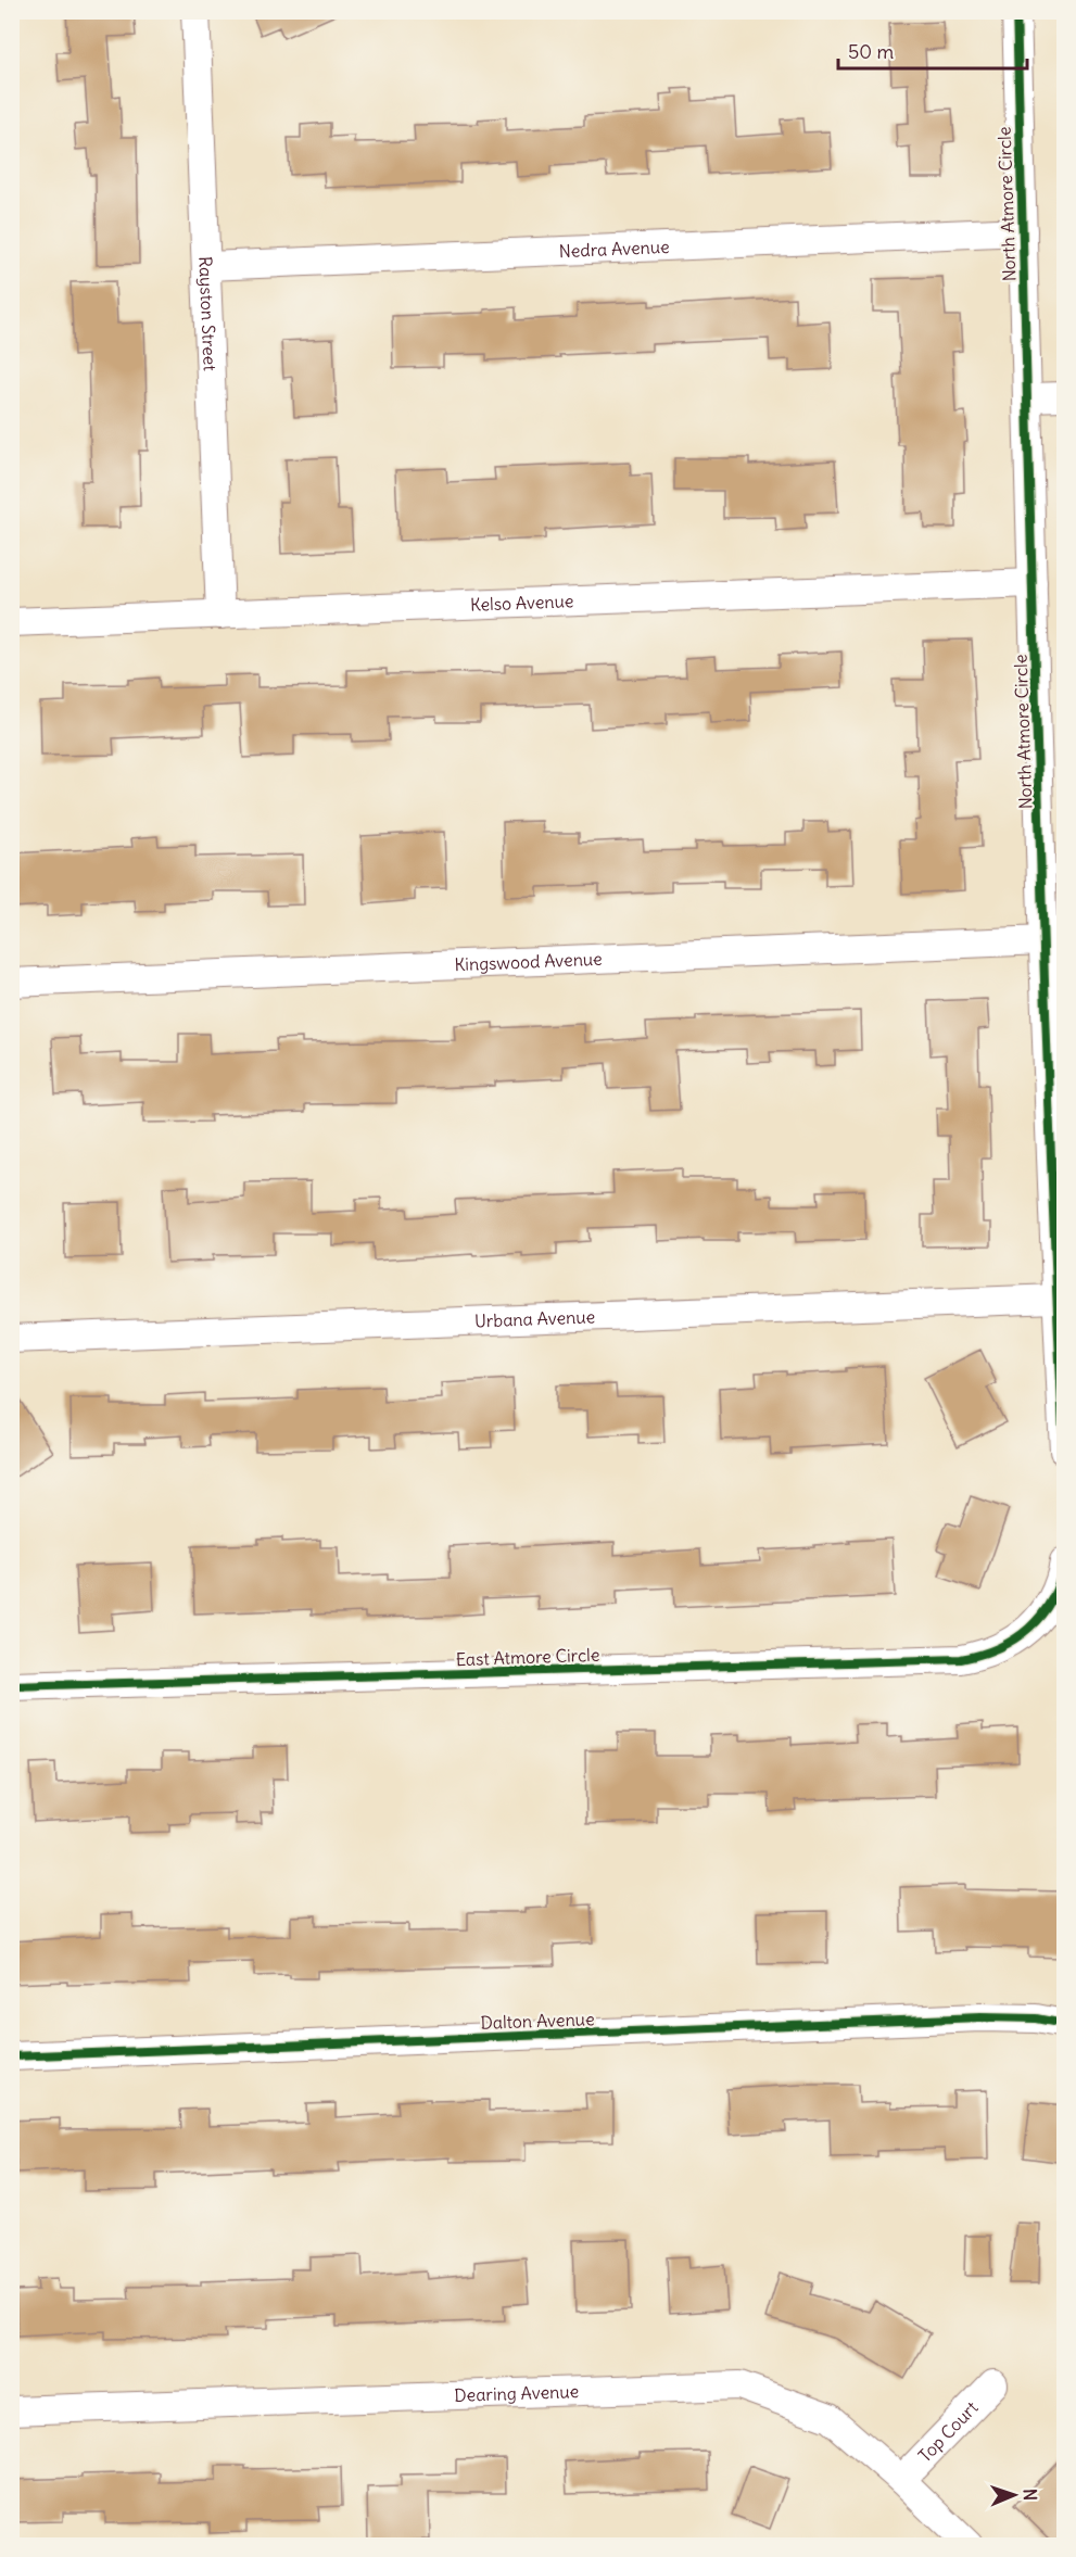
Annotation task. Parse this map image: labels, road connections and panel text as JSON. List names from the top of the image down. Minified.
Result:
{"streets":{"street":["North Atmore Circle","Nedra Avenue","Rayston Street","Kelso Avenue","Kingswood Avenue","Urbana Avenue","East Atmore Circle","Dalton Avenue","Dearing Avenue","Top Court"]},"crossings":[["North Atmore Circle","Nedra Avenue"],["North Atmore Circle","Kelso Avenue"],["North Atmore Circle","Kingswood Avenue"],["North Atmore Circle","Urbana Avenue"],["Nedra Avenue","Rayston Street"],["Rayston Street","Kelso Avenue"],["Dearing Avenue","Top Court"]],"scale_bar":"50 m","north":"right"}
